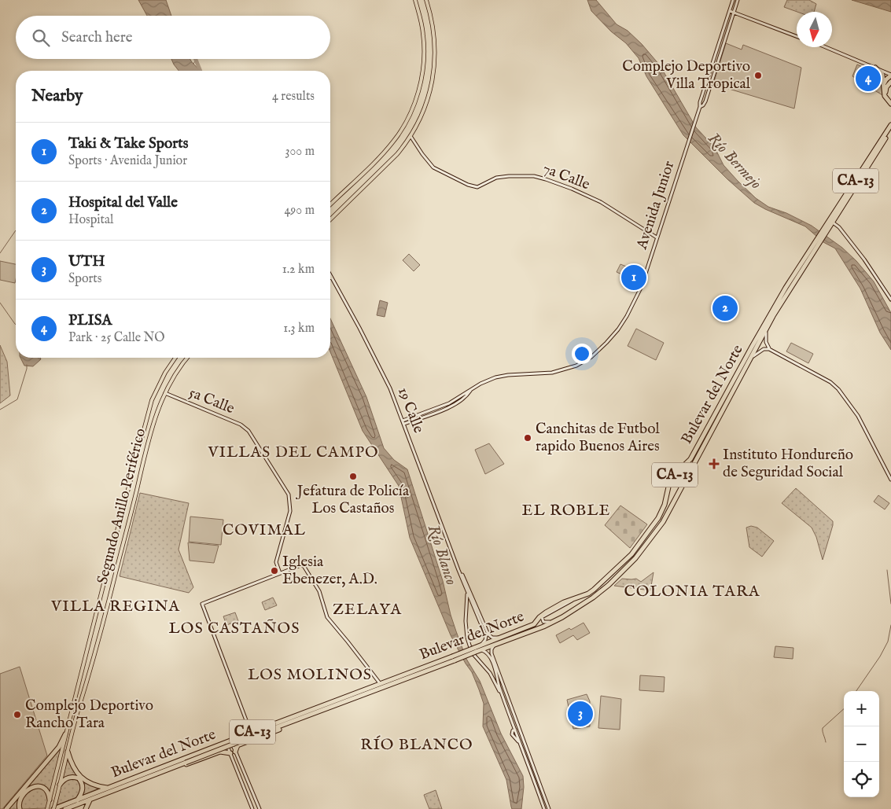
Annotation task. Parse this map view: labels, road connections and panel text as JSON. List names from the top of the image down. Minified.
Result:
{"streets":{"highway":["CA-13","Bulevar del Norte"],"main road":["7a Calle","Avenida Junior","5a Calle","19 Calle","Segundo Anillo Periférico"]},"crossings":[["7a Calle","Avenida Junior"],["Avenida Junior","19 Calle"],["Bulevar del Norte","19 Calle"],["Bulevar del Norte","Segundo Anillo Periférico"],["5a Calle","Segundo Anillo Periférico"]],"districts":["VILLAS DEL CAMPO","EL ROBLE","COVIMAL","COLONIA TARA","VILLA REGINA","ZELAYA","LOS CASTAÑOS","LOS MOLINOS","RÍO BLANCO"],"water":["Río Bermejo","Río Blanco"],"places":{"other":["Complejo Deportivo Villa Tropical","Canchitas de Futbol rapido Buenos Aires","Jefatura de Policía Los Castaños","Iglesia Ebenezer, A.D.","Complejo Deportivo Rancho Tara"],"health":["Instituto Hondureño de Seguridad Social"]},"north":"bottom","page":{"search":"Search here","pins":["4","1","2","3"],"heading":["Nearby","4 results"],"list":[{"mark":"1","name":"Taki & Take Sports","note":"Sports · Avenida Junior","value":"300 m"},{"mark":"2","name":"Hospital del Valle","note":"Hospital","value":"490 m"},{"mark":"3","name":"UTH","note":"Sports","value":"1.2 km"},{"mark":"4","name":"PLISA","note":"Park · 25 Calle NO","value":"1.3 km"}],"map_buttons":["+","−"]}}
